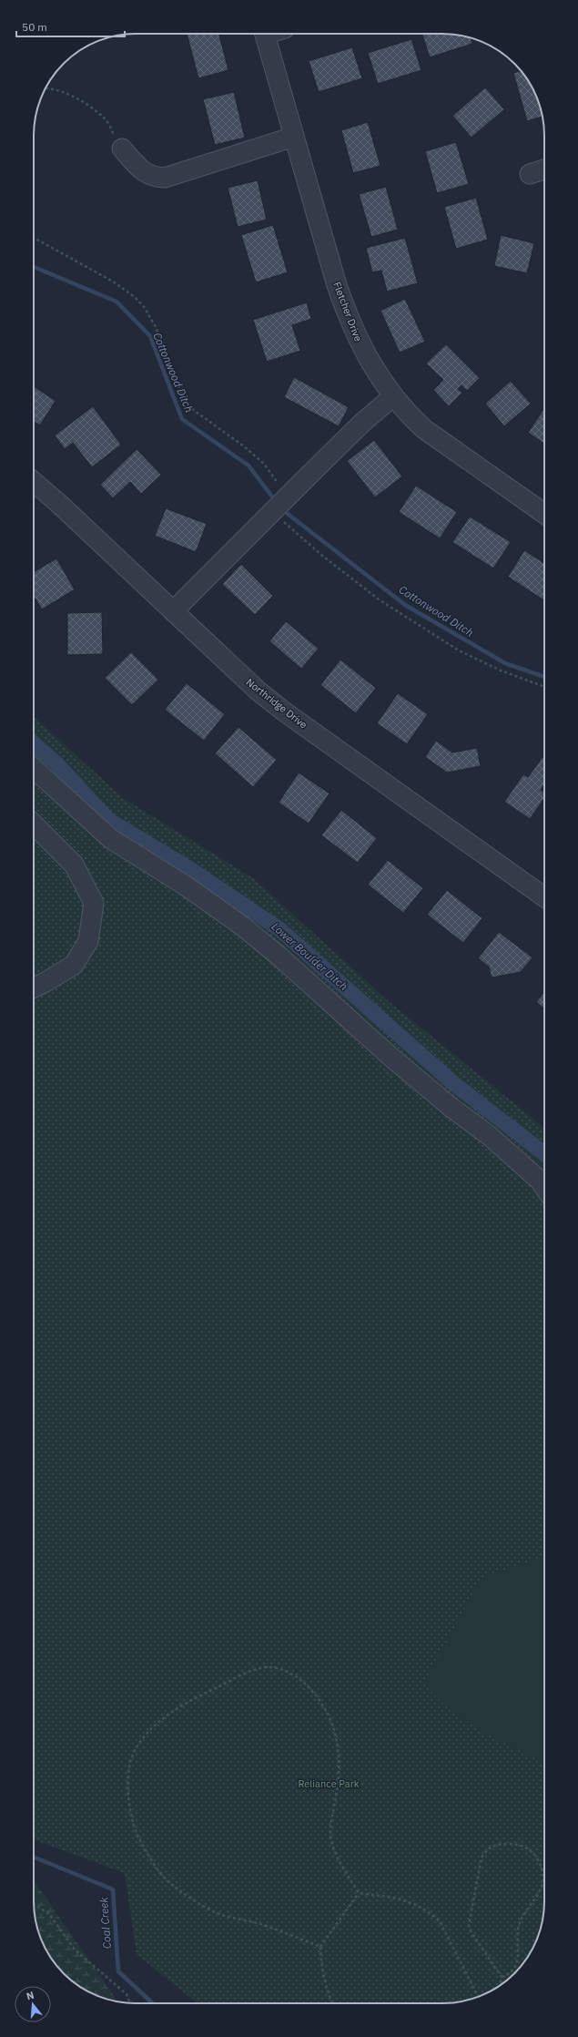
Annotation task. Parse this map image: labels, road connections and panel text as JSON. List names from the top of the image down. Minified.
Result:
{"streets":{"street":["Fletcher Drive","Northridge Drive"]},"water":["Cottonwood Ditch","Lower Boulder Ditch","Coal Creek"],"parks":["Reliance Park"],"scale_bar":"50 m","north":"top"}
